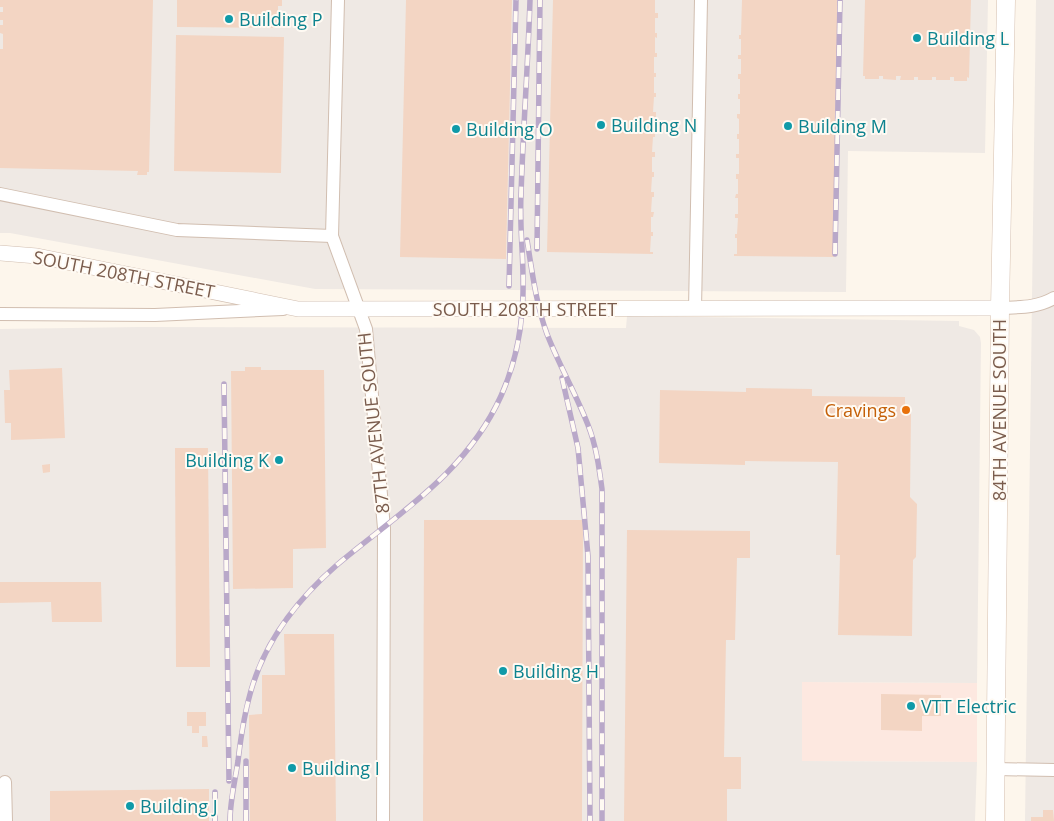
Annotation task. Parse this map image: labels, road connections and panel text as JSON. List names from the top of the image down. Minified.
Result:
{"streets":{"main road":["84TH AVENUE SOUTH"],"street":["SOUTH 208TH STREET","87TH AVENUE SOUTH"]},"crossings":[["SOUTH 208TH STREET","84TH AVENUE SOUTH"],["SOUTH 208TH STREET","87TH AVENUE SOUTH"]],"places":["Building P","Building L","Building N","Building M","Building O","Cravings","Building K","Building H","VTT Electric","Building I","Building J"]}
